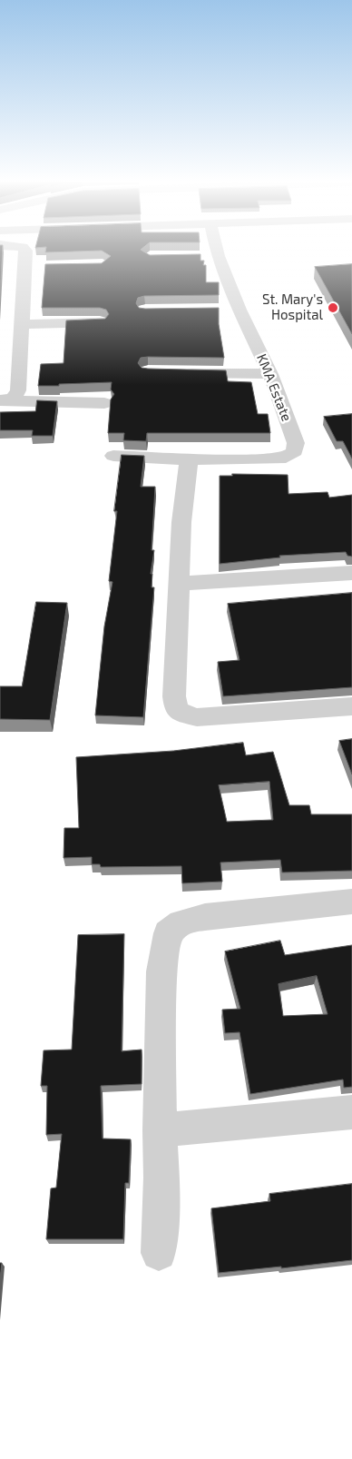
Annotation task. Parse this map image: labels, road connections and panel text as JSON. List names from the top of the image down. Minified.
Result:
{"streets":{"street":["KMA Estate"]},"places":["St. Mary's Hospital"]}
